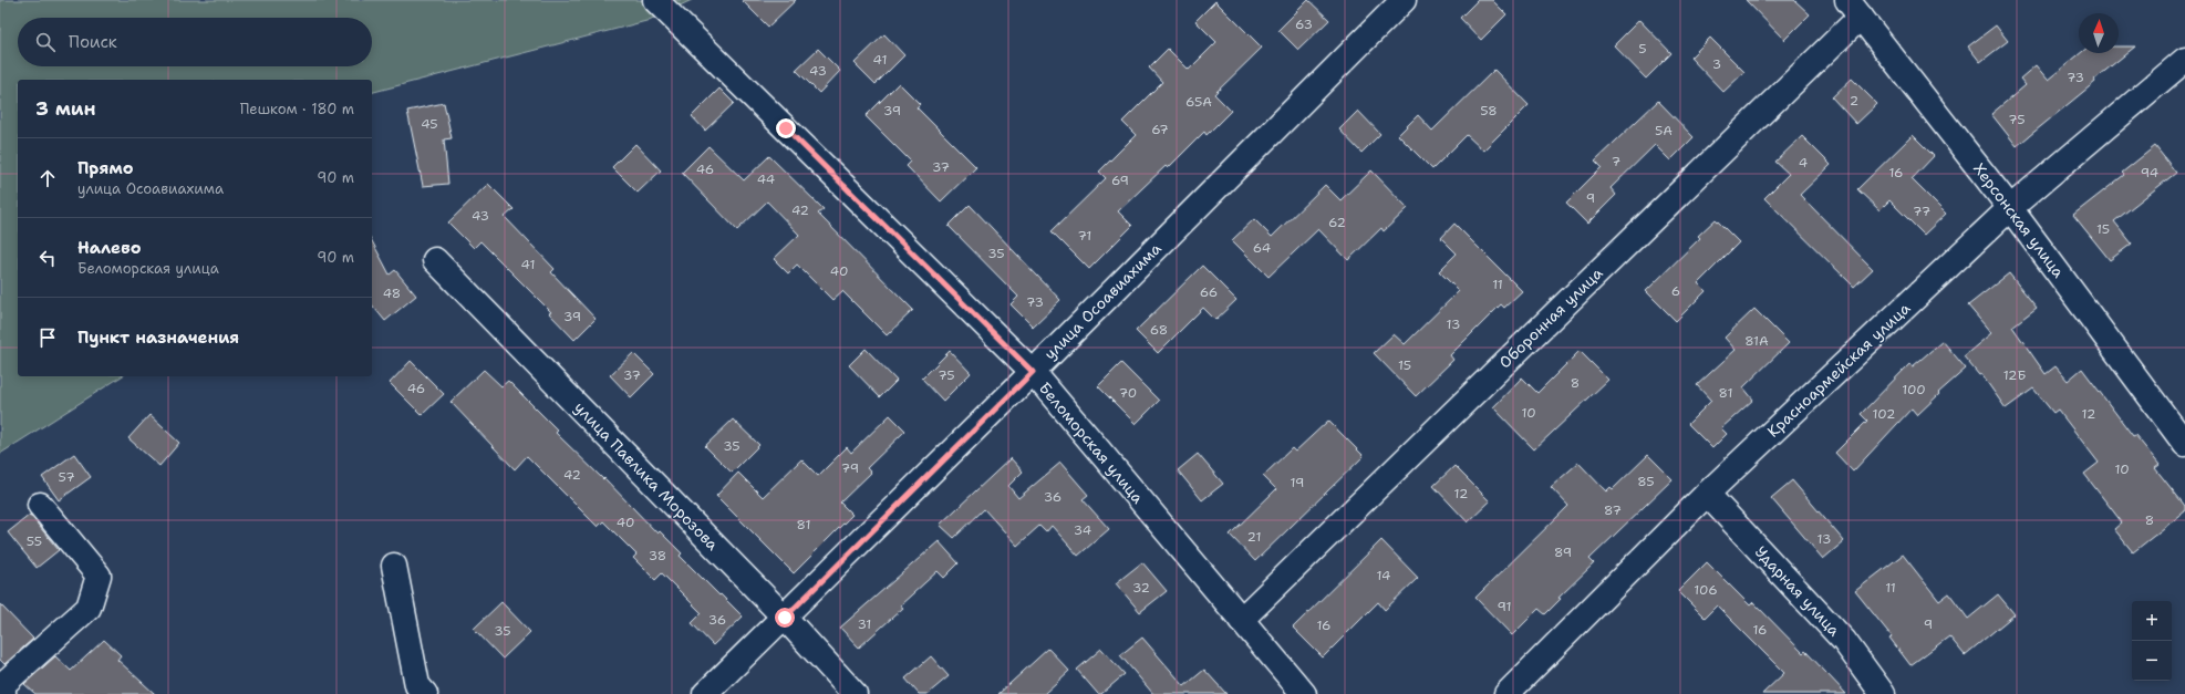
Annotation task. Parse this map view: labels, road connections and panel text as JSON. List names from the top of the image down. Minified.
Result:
{"streets":{"street":["Херсонская улица","улица Осоавиахима","Оборонная улица","Красноармейская улица","Беломорская улица","улица Павлика Морозова","Ударная улица"]},"crossings":[["Херсонская улица","Оборонная улица"],["Херсонская улица","Красноармейская улица"],["улица Осоавиахима","Беломорская улица"],["улица Осоавиахима","улица Павлика Морозова"],["Оборонная улица","Беломорская улица"],["Красноармейская улица","Ударная улица"]],"house_numbers":["63","5","41","3","43","73","2","65А","39","58","75","45","67","5А","7","4","37","46","16","94","44","69","9","42","77","43","62","15","71","64","35","41","40","11","6","66","48","73","39","13","68","81А","15","37","75","12Б","8","46","100","70","81","10","102","12","35","79","10","42","57","85","19","12","36","87","8","40","81","34","21","13","55","89","38","14","32","11","106","91","36","31","9","16","16","35"],"north":"top","page":{"search":"Поиск","heading":["3 мин","Пешком · 180 m"],"list":[["Прямо","улица Осоавиахима","90 m"],["Налево","Беломорская улица","90 m"],"Пункт назначения"],"map_buttons":["+","−"]}}
